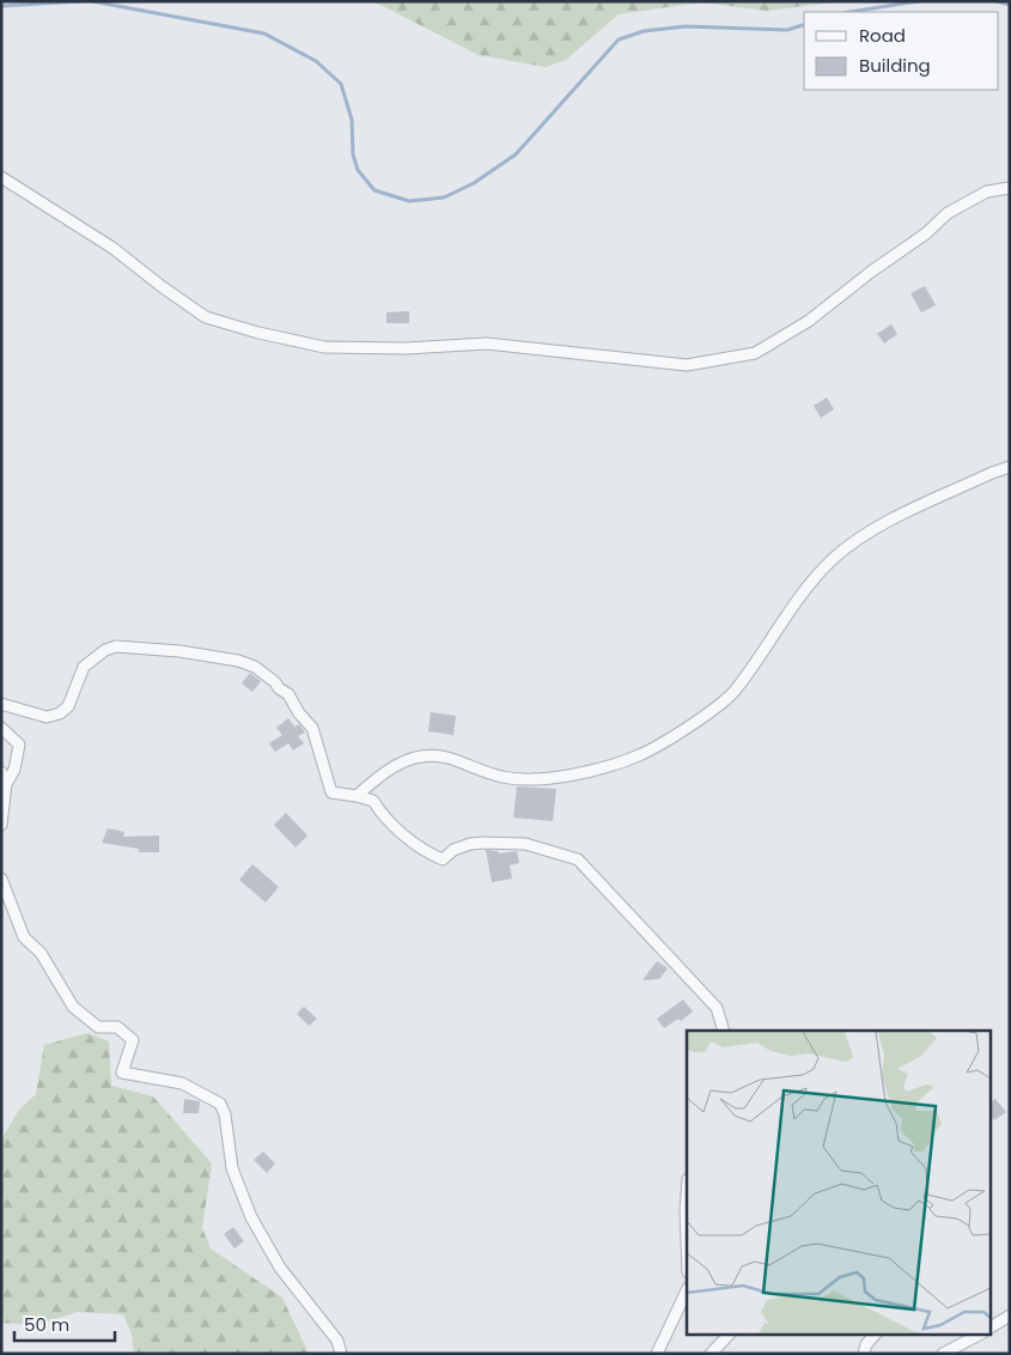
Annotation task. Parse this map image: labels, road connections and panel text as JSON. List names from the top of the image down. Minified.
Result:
{"legend":["Road","Building"],"scale_bar":"50 m"}
